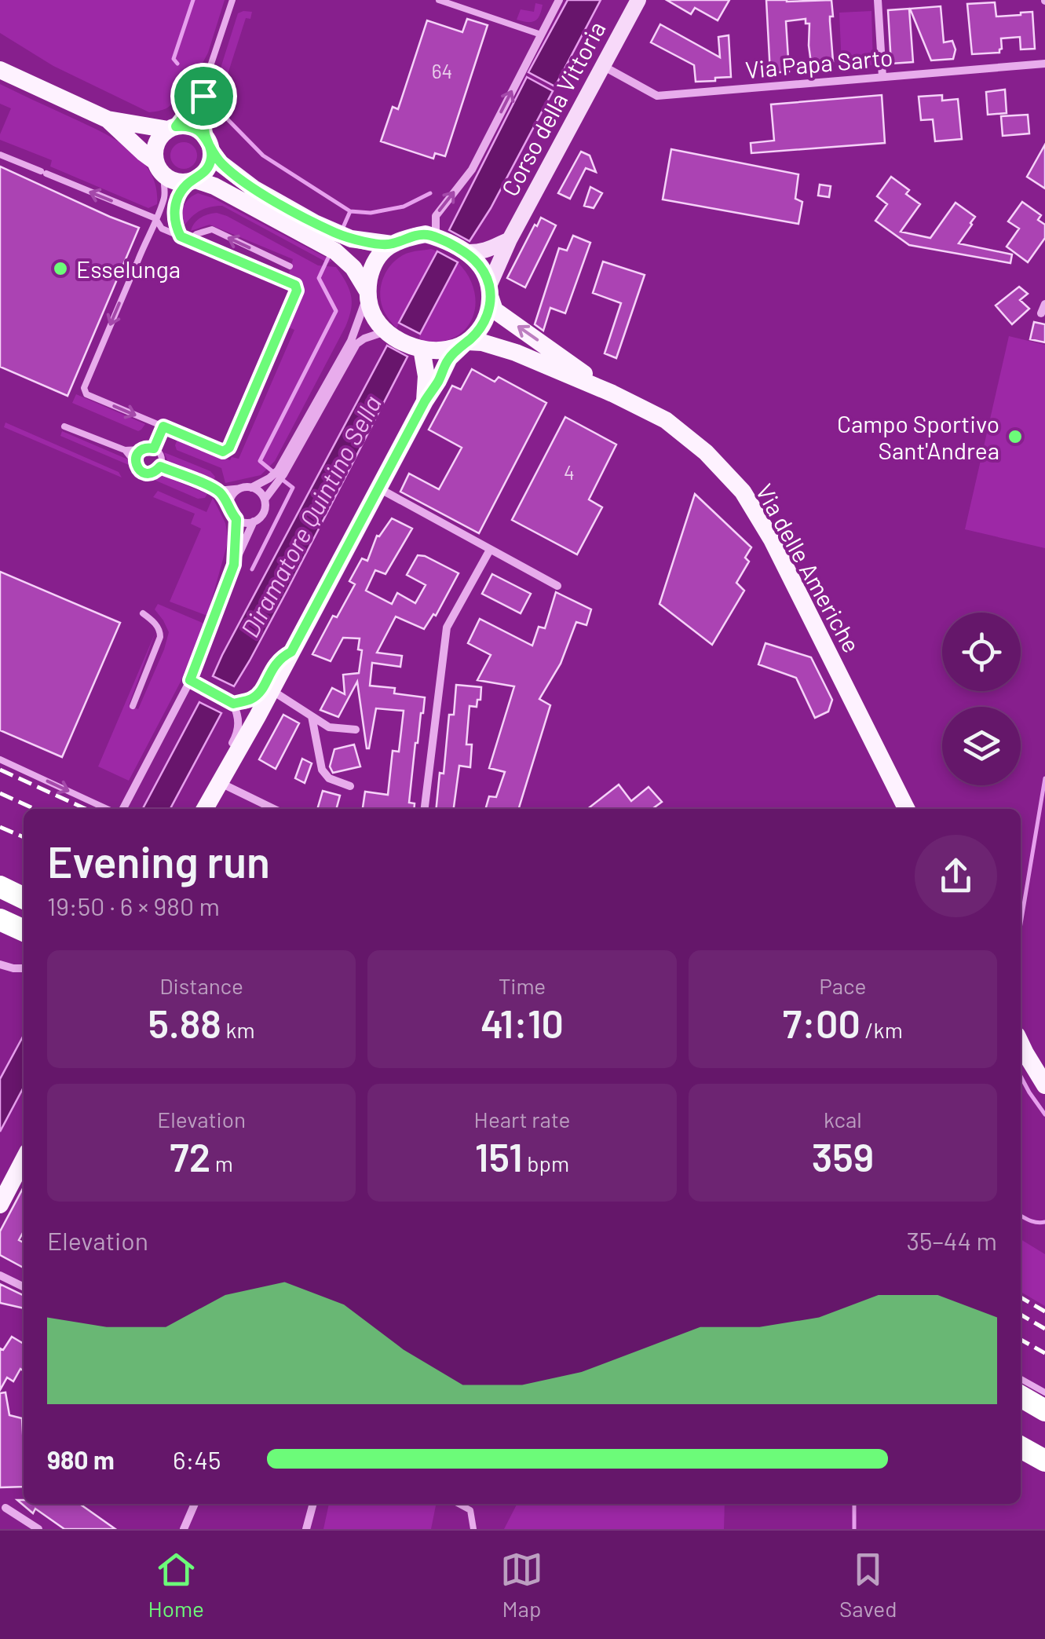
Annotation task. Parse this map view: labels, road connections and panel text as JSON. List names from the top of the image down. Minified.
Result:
{"streets":{"main road":["Corso della Vittoria","Via delle Americhe"],"street":["Via Papa Sarto"]},"crossings":[["Via Papa Sarto","Corso della Vittoria"],["Corso della Vittoria","Via delle Americhe"]],"water":["Diramatore Quintino Sella"],"places":["Esselunga","Campo Sportivo Sant'Andrea"],"house_numbers":["64","4"],"page":{"heading":["Evening run","19:50 · 6 × 980 m"],"stats":[["Distance","5.88 km"],["Time","41:10"],["Pace","7:00 /km"],["Elevation","72 m"],["Heart rate","151 bpm"],["kcal","359"]],"chart":["Elevation","35–44 m"],"list":[{"name":"980 m","note":"6:45"}],"tabs":["Home","Map","Saved"]}}
